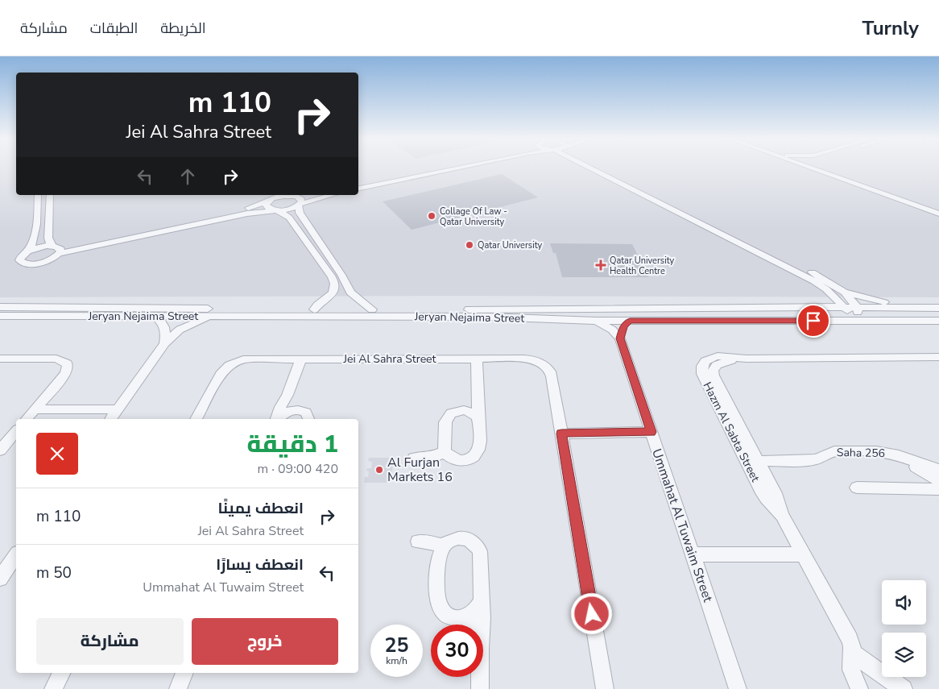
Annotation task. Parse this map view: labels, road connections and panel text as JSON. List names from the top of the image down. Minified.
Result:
{"streets":{"street":["Jeryan Nejaima Street","Jei Al Sahra Street","Hazm Al Sabta Street","Saha 256","Ummahat Al Tuwaim Street"]},"crossings":[["Hazm Al Sabta Street","Saha 256"]],"places":{"other":["Collage Of Law - Qatar University","Qatar University","Al Furjan Markets 16"],"health":["Qatar University Health Centre"]},"page":{"header":"Turnly","nav":["الخريطة","الطبقات","مشاركة"],"turn":["110 m","Jei Al Sahra Street"],"heading":["1 دقيقة","420 m · 09:00"],"list":[{"name":"انعطف يمينًا","note":"Jei Al Sahra Street","value":"110 m"},{"name":"انعطف يسارًا","note":"Ummahat Al Tuwaim Street","value":"50 m"}],"buttons":["خروج","مشاركة"],"speed":"25 km/h","limit":"30"}}
